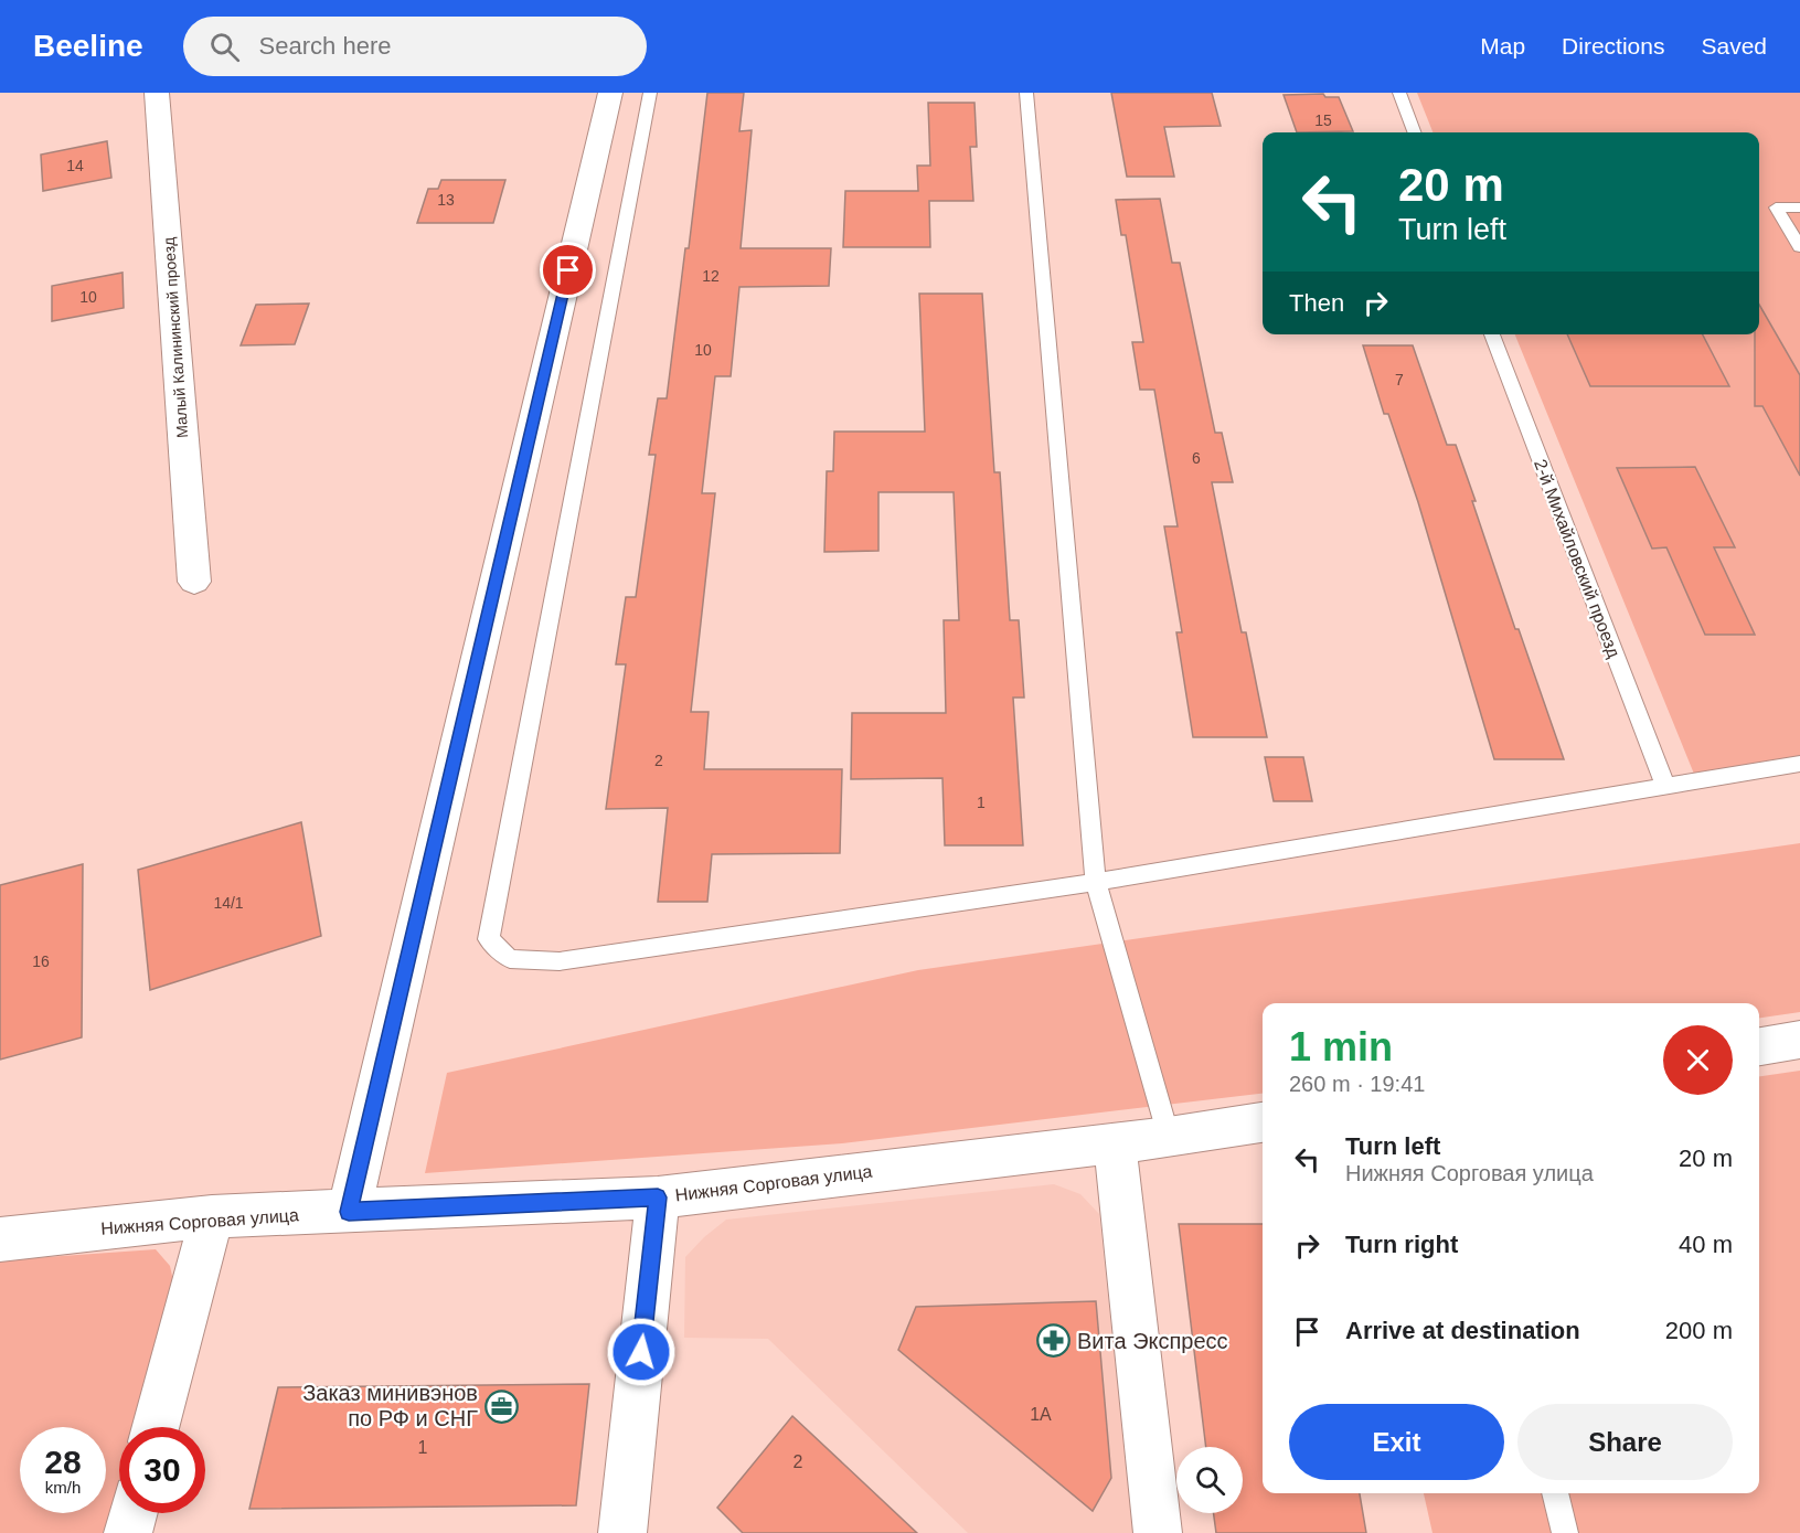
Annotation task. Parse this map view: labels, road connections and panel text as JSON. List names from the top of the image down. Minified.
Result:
{"streets":{"street":["Малый Калининский проезд","Нижняя Сорговая улица"],"lane":["2-й Михайловский проезд"]},"places":{"pharmacy":["Вита Экспресс"],"office":["Заказ минивэнов по РФ и СНГ"]},"house_numbers":["15","14","13","12","10","10","7","6","2","1","14/1","16","1А","1","2"],"page":{"header":"Beeline","search":"Search here","nav":["Map","Directions","Saved"],"turn":["20 m","Turn left"],"then":"Then","heading":["1 min","260 m · 19:41"],"list":[{"name":"Turn left","note":"Нижняя Сорговая улица","value":"20 m"},{"name":"Turn right","value":"40 m"},{"name":"Arrive at destination","value":"200 m"}],"buttons":["Exit","Share"],"speed":"28 km/h","limit":"30"}}
